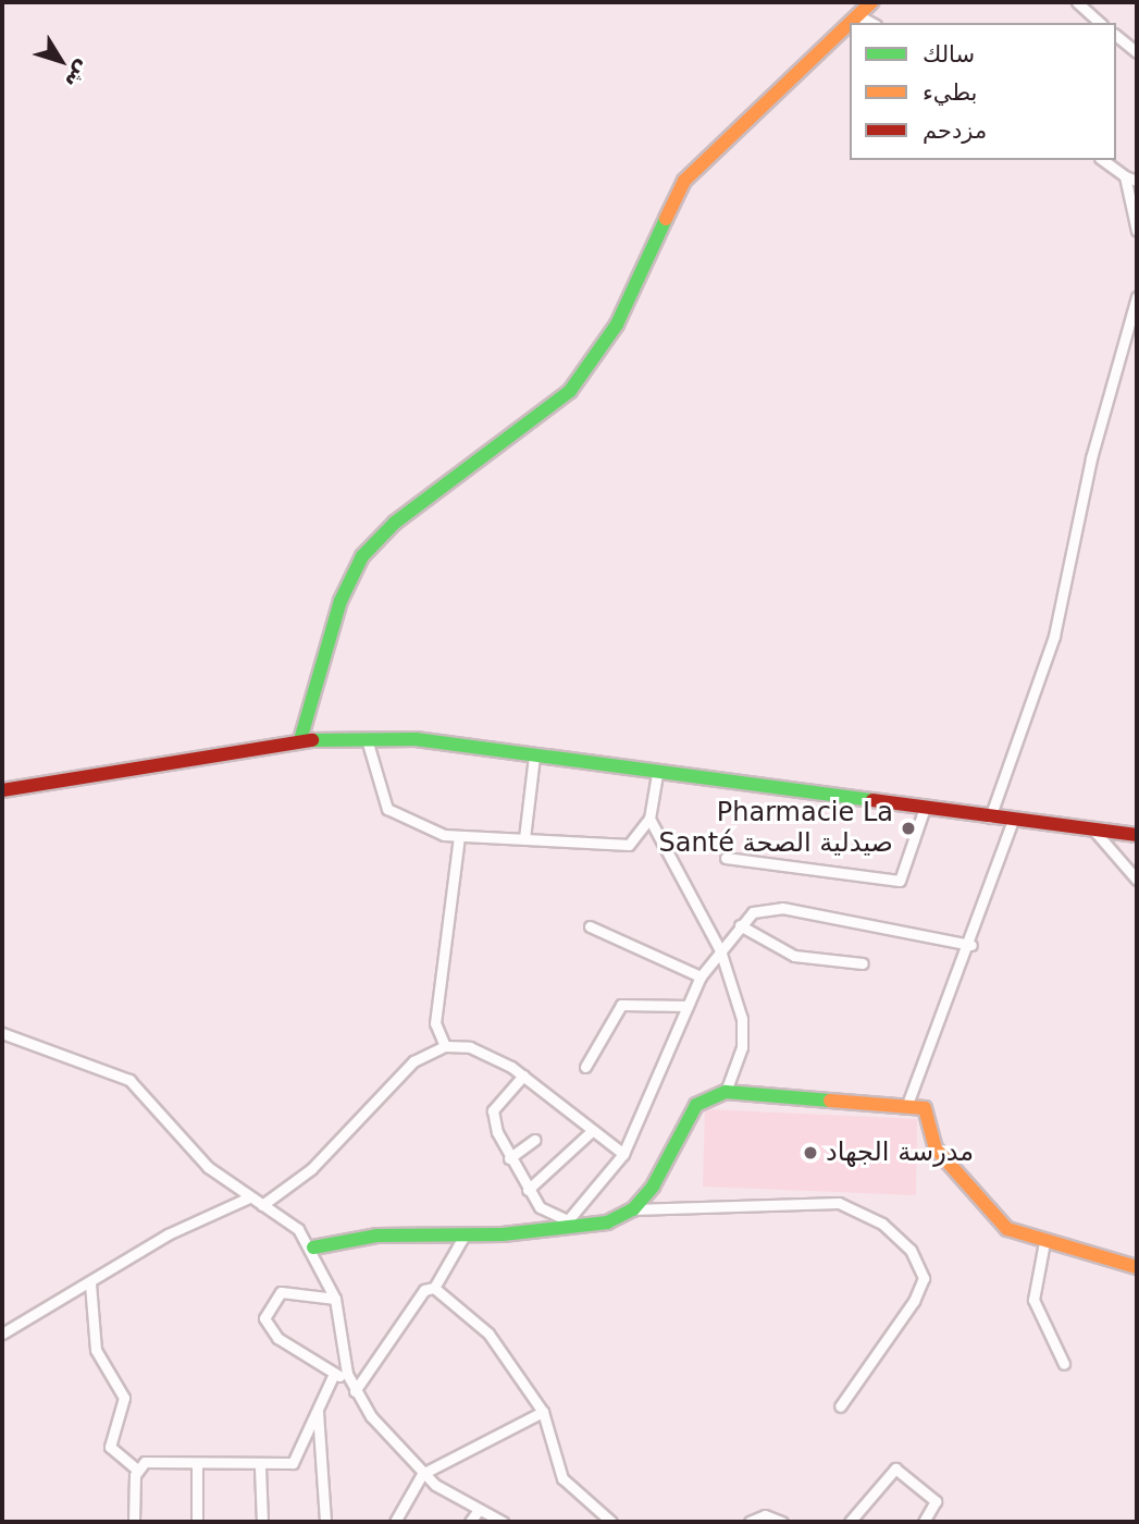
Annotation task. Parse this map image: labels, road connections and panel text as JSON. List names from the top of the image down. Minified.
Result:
{"places":["Pharmacie La Santé صيدلية الصحة","مدرسة الجهاد"],"legend":["سالك","بطيء","مزدحم"],"north":"bottom right"}
